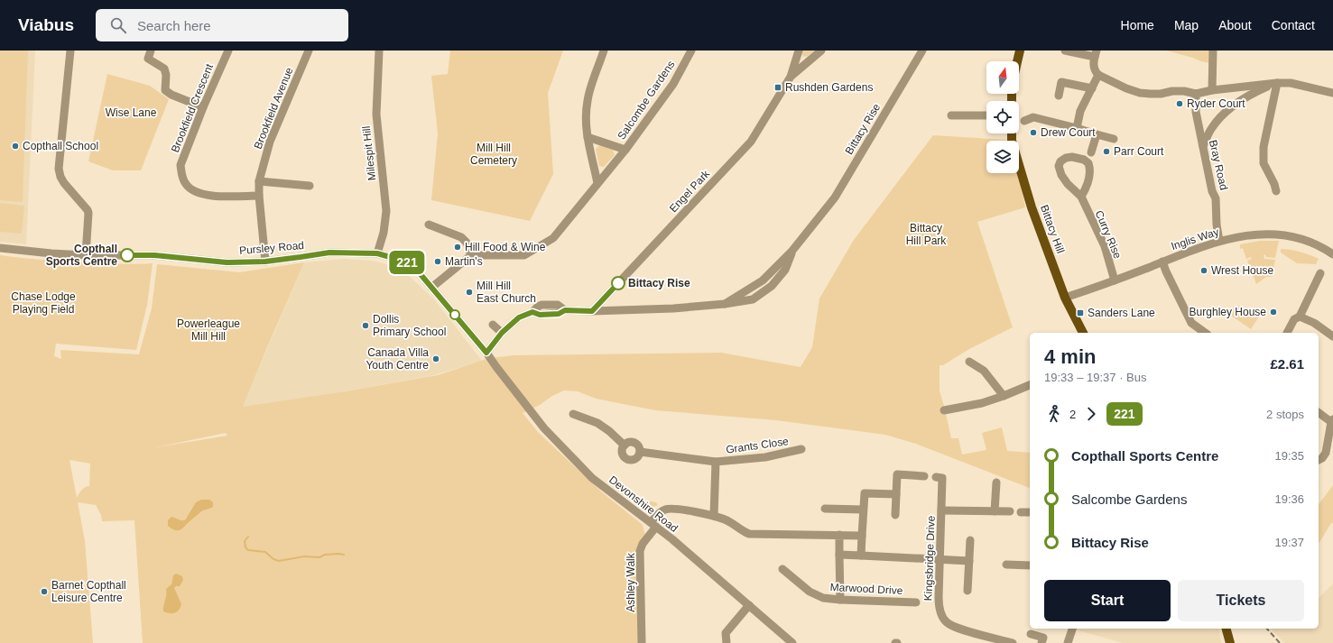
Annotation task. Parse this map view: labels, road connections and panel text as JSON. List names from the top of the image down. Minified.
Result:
{"streets":{"main road":["Bittacy Hill"],"street":["Salcombe Gardens","Brookfield Crescent","Brookfield Avenue","Bittacy Rise","Milespit Hill","Bray Road","Engel Park","Curry Rise","Inglis Way","Pursley Road","Grants Close","Devonshire Road","Kingsbridge Drive","Ashley Walk","Marwood Drive"]},"crossings":[["Brookfield Crescent","Brookfield Avenue"],["Brookfield Avenue","Pursley Road"],["Bittacy Rise","Engel Park"],["Bittacy Rise","Pursley Road"],["Milespit Hill","Pursley Road"],["Bray Road","Inglis Way"],["Bittacy Hill","Inglis Way"],["Curry Rise","Inglis Way"],["Pursley Road","Devonshire Road"],["Grants Close","Ashley Walk"],["Devonshire Road","Ashley Walk"]],"parks":["Wise Lane","Mill Hill Cemetery","Bittacy Hill Park","Chase Lodge Playing Field","Powerleague Mill Hill"],"places":{"transit":["Rushden Gardens","Sanders Lane"],"other":["Ryder Court","Drew Court","Copthall School","Parr Court","Hill Food & Wine","Copthall Sports Centre","Martin's","Wrest House","Bittacy Rise","Mill Hill East Church","Burghley House","Dollis Primary School","Canada Villa Youth Centre","Barnet Copthall Leisure Centre"]},"lines":["bus line 221"],"north":"top","page":{"header":"Viabus","search":"Search here","nav":["Home","Map","About","Contact"],"on_map":"221","heading":["4 min","19:33 – 19:37 · Bus","£2.61"],"legs":["2","221","2 stops"],"list":[{"name":"Copthall Sports Centre","value":"19:35"},{"name":"Salcombe Gardens","value":"19:36"},{"name":"Bittacy Rise","value":"19:37"}],"buttons":["Start","Tickets"]}}
